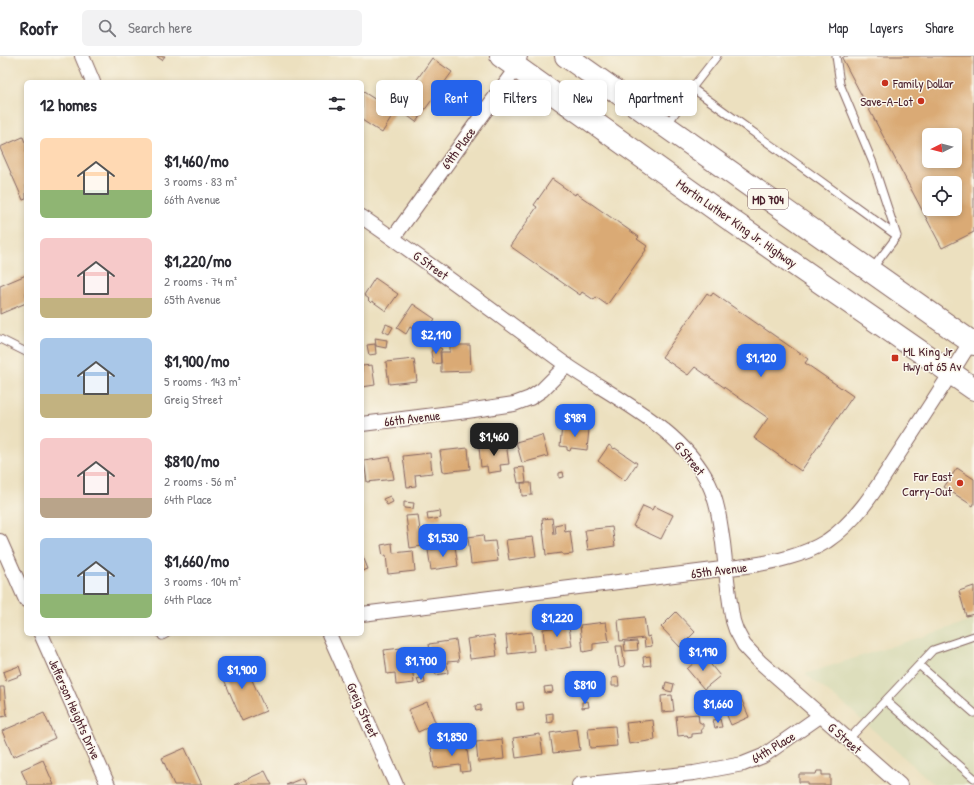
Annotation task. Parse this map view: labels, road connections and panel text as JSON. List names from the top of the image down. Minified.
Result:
{"streets":{"main road":["MD 704","Martin Luther King Jr. Highway"],"street":["69th Place","G Street","66th Avenue","65th Avenue","Jefferson Heights Drive","Greig Street","64th Place"]},"crossings":[["69th Place","Martin Luther King Jr. Highway"],["69th Place","G Street"],["MD 704","65th Avenue"],["Martin Luther King Jr. Highway","65th Avenue"],["G Street","66th Avenue"],["G Street","65th Avenue"],["G Street","64th Place"]],"places":{"other":["Family Dollar","Save-A-Lot","Far East Carry-Out"],"transit":["ML King Jr Hwy at 65 Av"]},"north":"left","page":{"header":"Roofr","search":"Search here","nav":["Map","Layers","Share"],"chip":["Buy","Rent","Filters","New","Apartment"],"heading":"12 homes","list":[{"name":"$1,460/mo","note":"3 rooms · 83 m² · 66th Avenue"},{"name":"$1,220/mo","note":"2 rooms · 74 m² · 65th Avenue"},{"name":"$1,900/mo","note":"5 rooms · 143 m² · Greig Street"},{"name":"$810/mo","note":"2 rooms · 56 m² · 64th Place"},{"name":"$1,660/mo","note":"3 rooms · 104 m² · 64th Place"}],"price":["$2,110","$1,120","$989","$1,460","$1,530","$1,220","$1,190","$1,700","$1,900","$810","$1,660","$1,850"]}}
